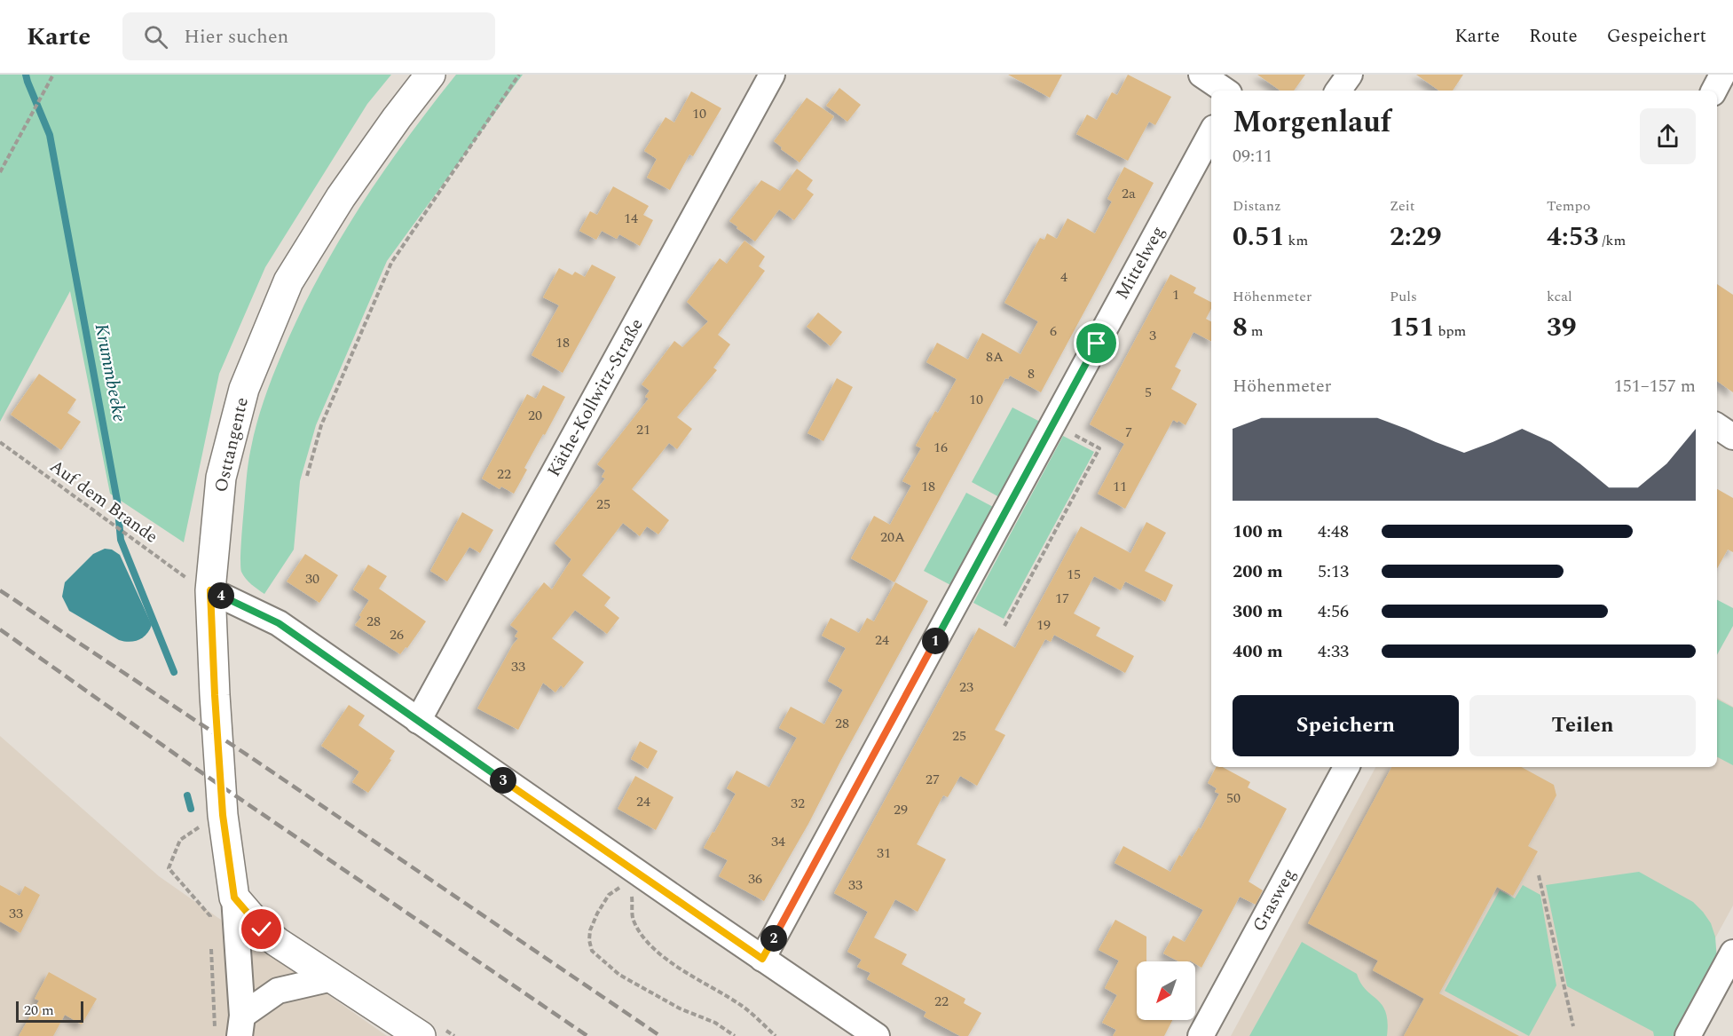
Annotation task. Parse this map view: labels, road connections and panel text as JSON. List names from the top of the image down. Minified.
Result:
{"streets":{"street":["Mittelweg","Käthe-Kollwitz-Straße","Osttangente","Grasweg"],"path":["Auf dem Brande"]},"crossings":[["Osttangente","Auf dem Brande"]],"water":["Krummbeeke"],"house_numbers":["10","2a","14","4","1","6","3","18","8A","8","5","10","20","21","7","16","22","18","11","25","20A","15","30","17","28","19","26","24","33","23","28","25","27","50","24","32","29","34","31","36","33","33","22"],"scale_bar":"20 m","north":"bottom left","page":{"header":"Karte","search":"Hier suchen","nav":["Karte","Route","Gespeichert"],"heading":["Morgenlauf","09:11"],"stats":[["Distanz","0.51 km"],["Zeit","2:29"],["Tempo","4:53 /km"],["Höhenmeter","8 m"],["Puls","151 bpm"],["kcal","39"]],"chart":["Höhenmeter","151–157 m"],"list":[{"name":"100 m","note":"4:48"},{"name":"200 m","note":"5:13"},{"name":"300 m","note":"4:56"},{"name":"400 m","note":"4:33"}],"pins":["4","1","3","2"],"buttons":["Speichern","Teilen"],"scale":"20 m"}}
